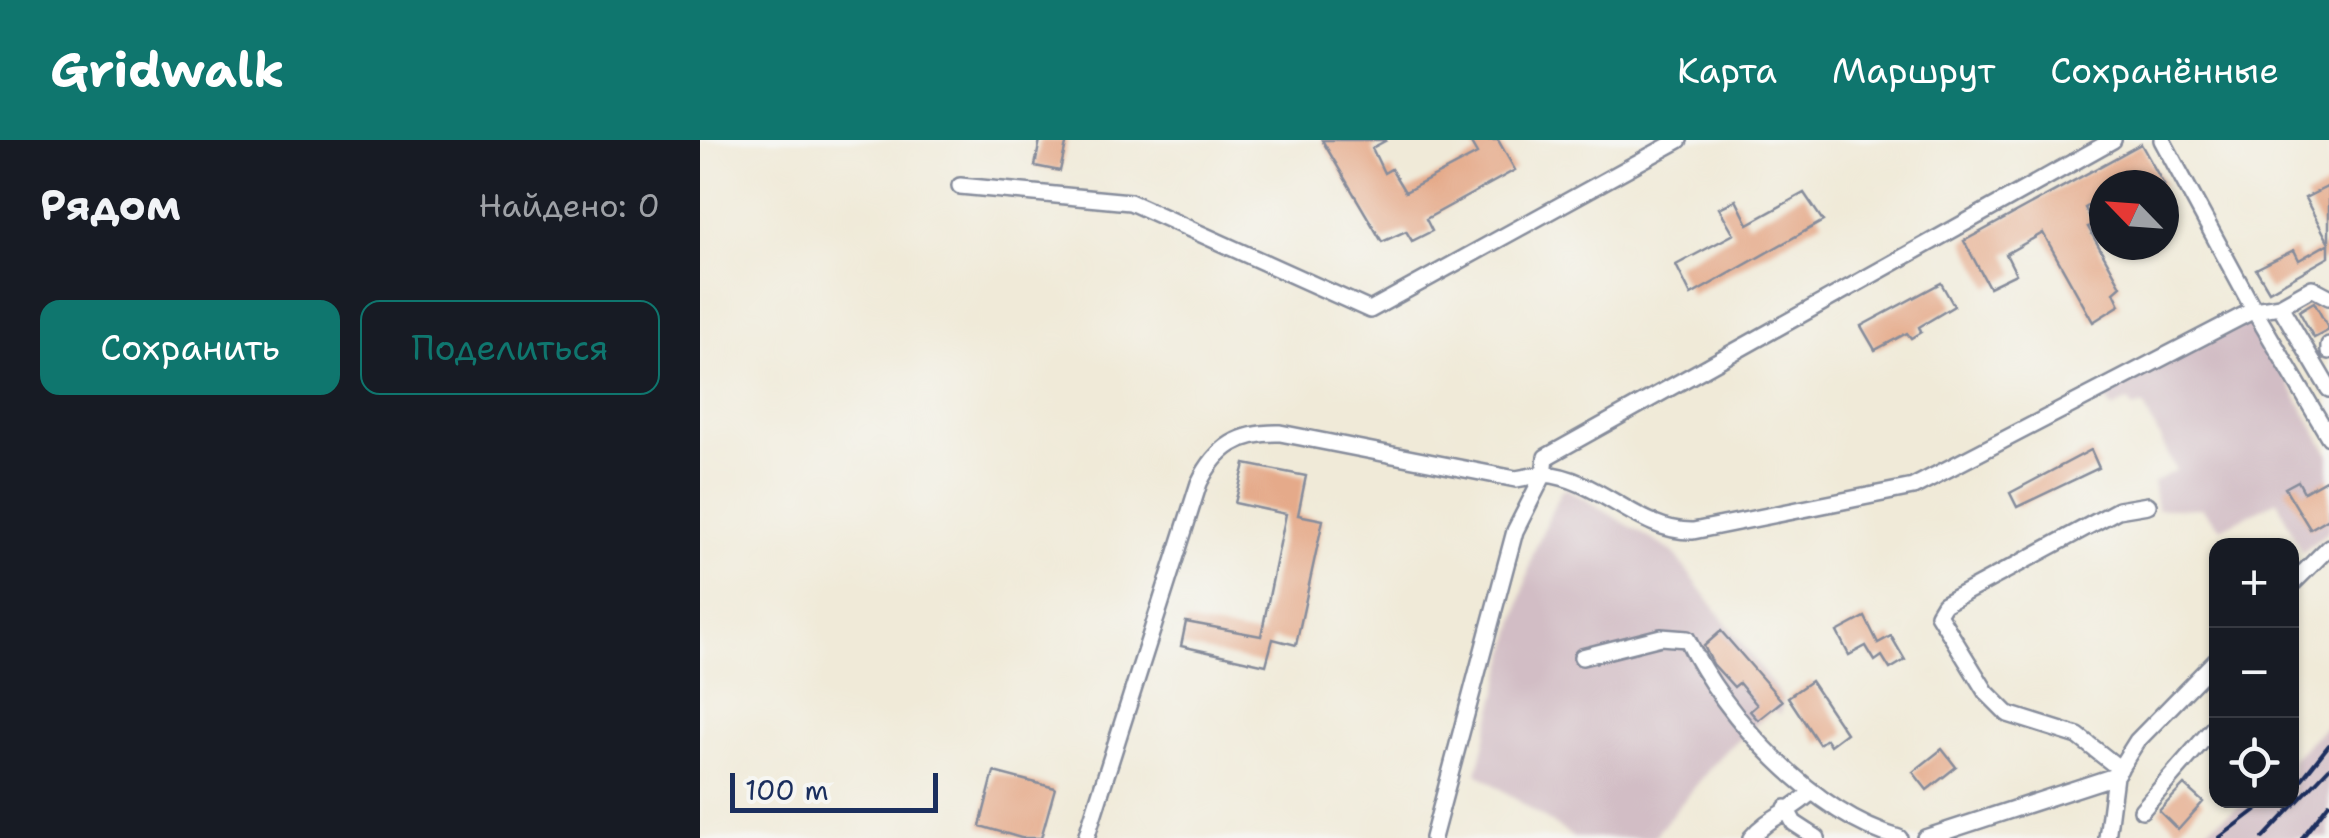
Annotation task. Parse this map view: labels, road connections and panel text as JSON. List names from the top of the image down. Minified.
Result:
{"scale_bar":"100 m","north":"top left","page":{"header":"Gridwalk","nav":["Карта","Маршрут","Сохранённые"],"heading":["Рядом","Найдено: 0"],"buttons":["Сохранить","Поделиться"],"map_buttons":["+","−"],"scale":"100 m"}}
